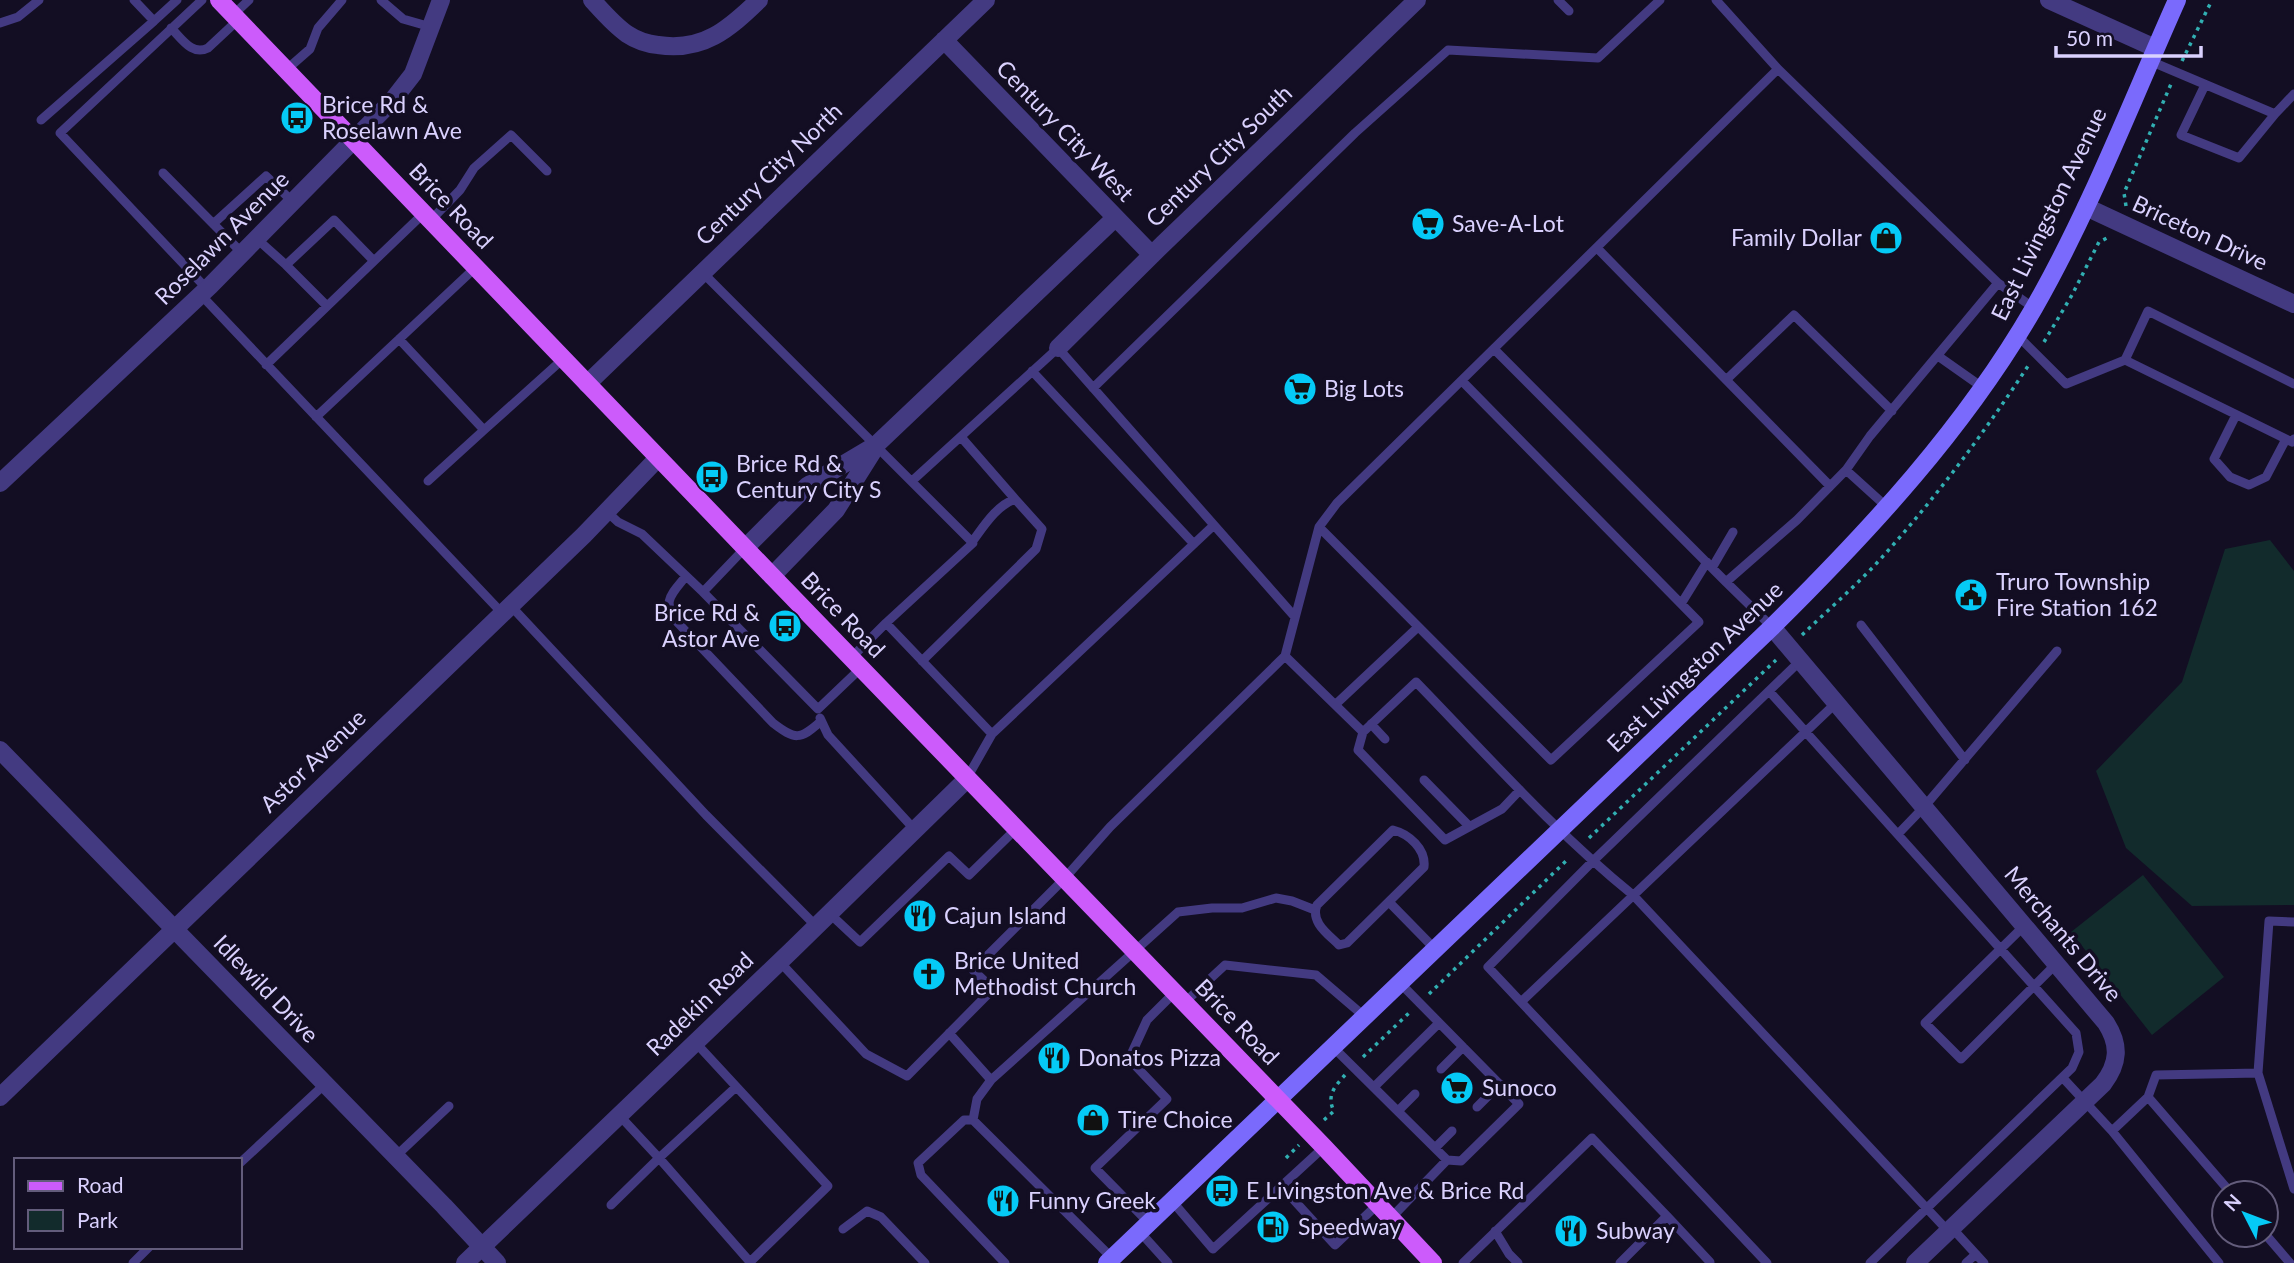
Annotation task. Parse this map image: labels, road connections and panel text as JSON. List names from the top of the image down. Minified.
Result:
{"streets":{"main road":["Brice Road","East Livingston Avenue"],"street":["Century City West","Century City South","Century City North","Briceton Drive","Roselawn Avenue","Astor Avenue","Merchants Drive","Idlewild Drive","Radekin Road"]},"crossings":[["Century City West","Century City South"],["Century City West","Century City North"],["Century City South","Brice Road"],["Century City North","Brice Road"],["Brice Road","East Livingston Avenue"],["Brice Road","Roselawn Avenue"],["Brice Road","Astor Avenue"],["Brice Road","Radekin Road"],["East Livingston Avenue","Briceton Drive"],["East Livingston Avenue","Merchants Drive"],["Astor Avenue","Idlewild Drive"],["Idlewild Drive","Radekin Road"]],"places":{"bus stop":["Brice Rd & Roselawn Ave","Brice Rd & Century City S","Brice Rd & Astor Ave","E Livingston Ave & Brice Rd"],"supermarket":["Save-A-Lot","Big Lots","Sunoco"],"shop":["Family Dollar","Tire Choice"],"public building":["Truro Township Fire Station 162"],"restaurant":["Cajun Island","Donatos Pizza","Funny Greek","Subway"],"church":["Brice United Methodist Church"],"fuel station":["Speedway"]},"legend":["Road","Park"],"scale_bar":"50 m","north":"top left"}
